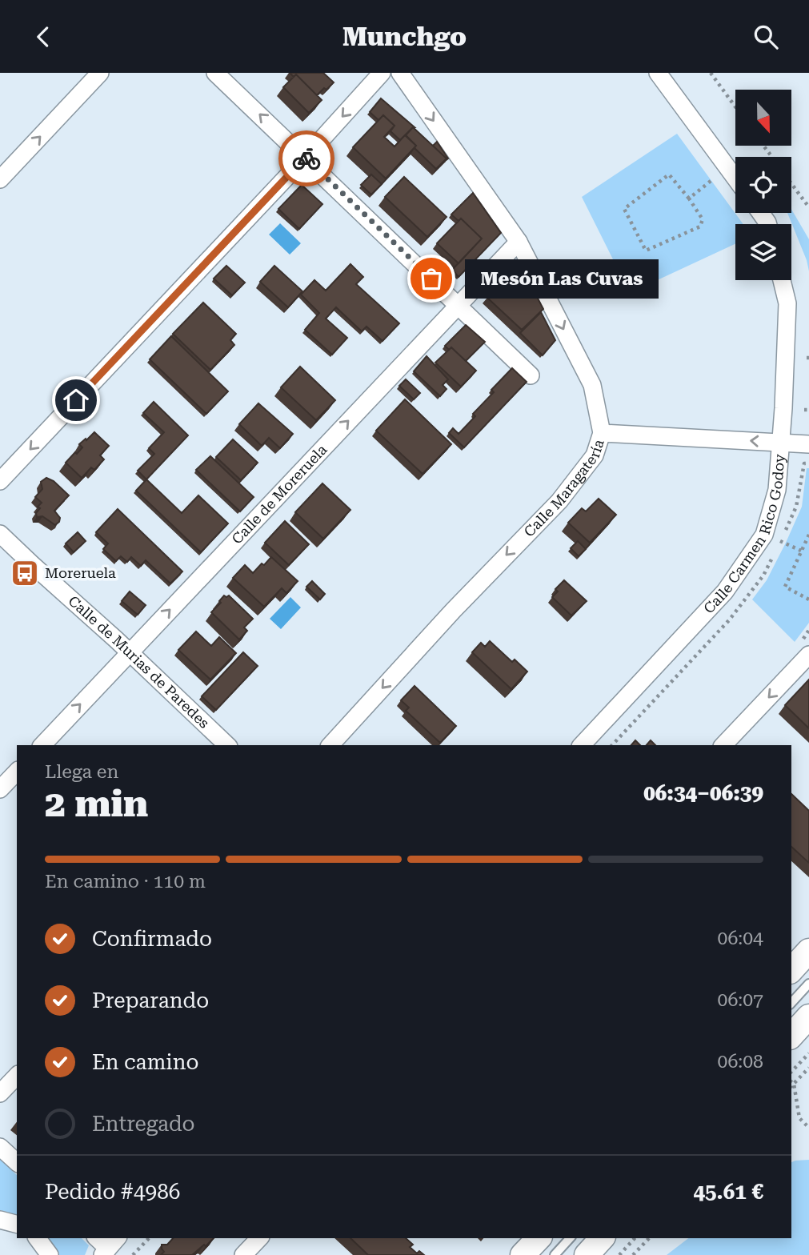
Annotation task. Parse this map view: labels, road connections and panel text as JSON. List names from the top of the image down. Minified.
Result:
{"streets":{"street":["Calle Maragatería","Calle de Moreruela","Calle Carmen Rico Godoy","Calle de Murias de Paredes"]},"crossings":[["Calle Maragatería","Calle de Moreruela"],["Calle de Moreruela","Calle de Murias de Paredes"]],"one_way":["Calle Maragatería","Calle de Moreruela"],"places":{"other":["Mesón Las Cuvas"],"bus stop":["Moreruela"]},"north":"bottom","page":{"header":"Munchgo","bubble":"Mesón Las Cuvas","heading":["2 min","Llega en","06:34–06:39"],"panel":["Pedido #4986","45.61 €"],"bar":"En camino · 110 m","list":[["Confirmado","06:04"],["Preparando","06:07"],["En camino","06:08"],"Entregado"]}}
